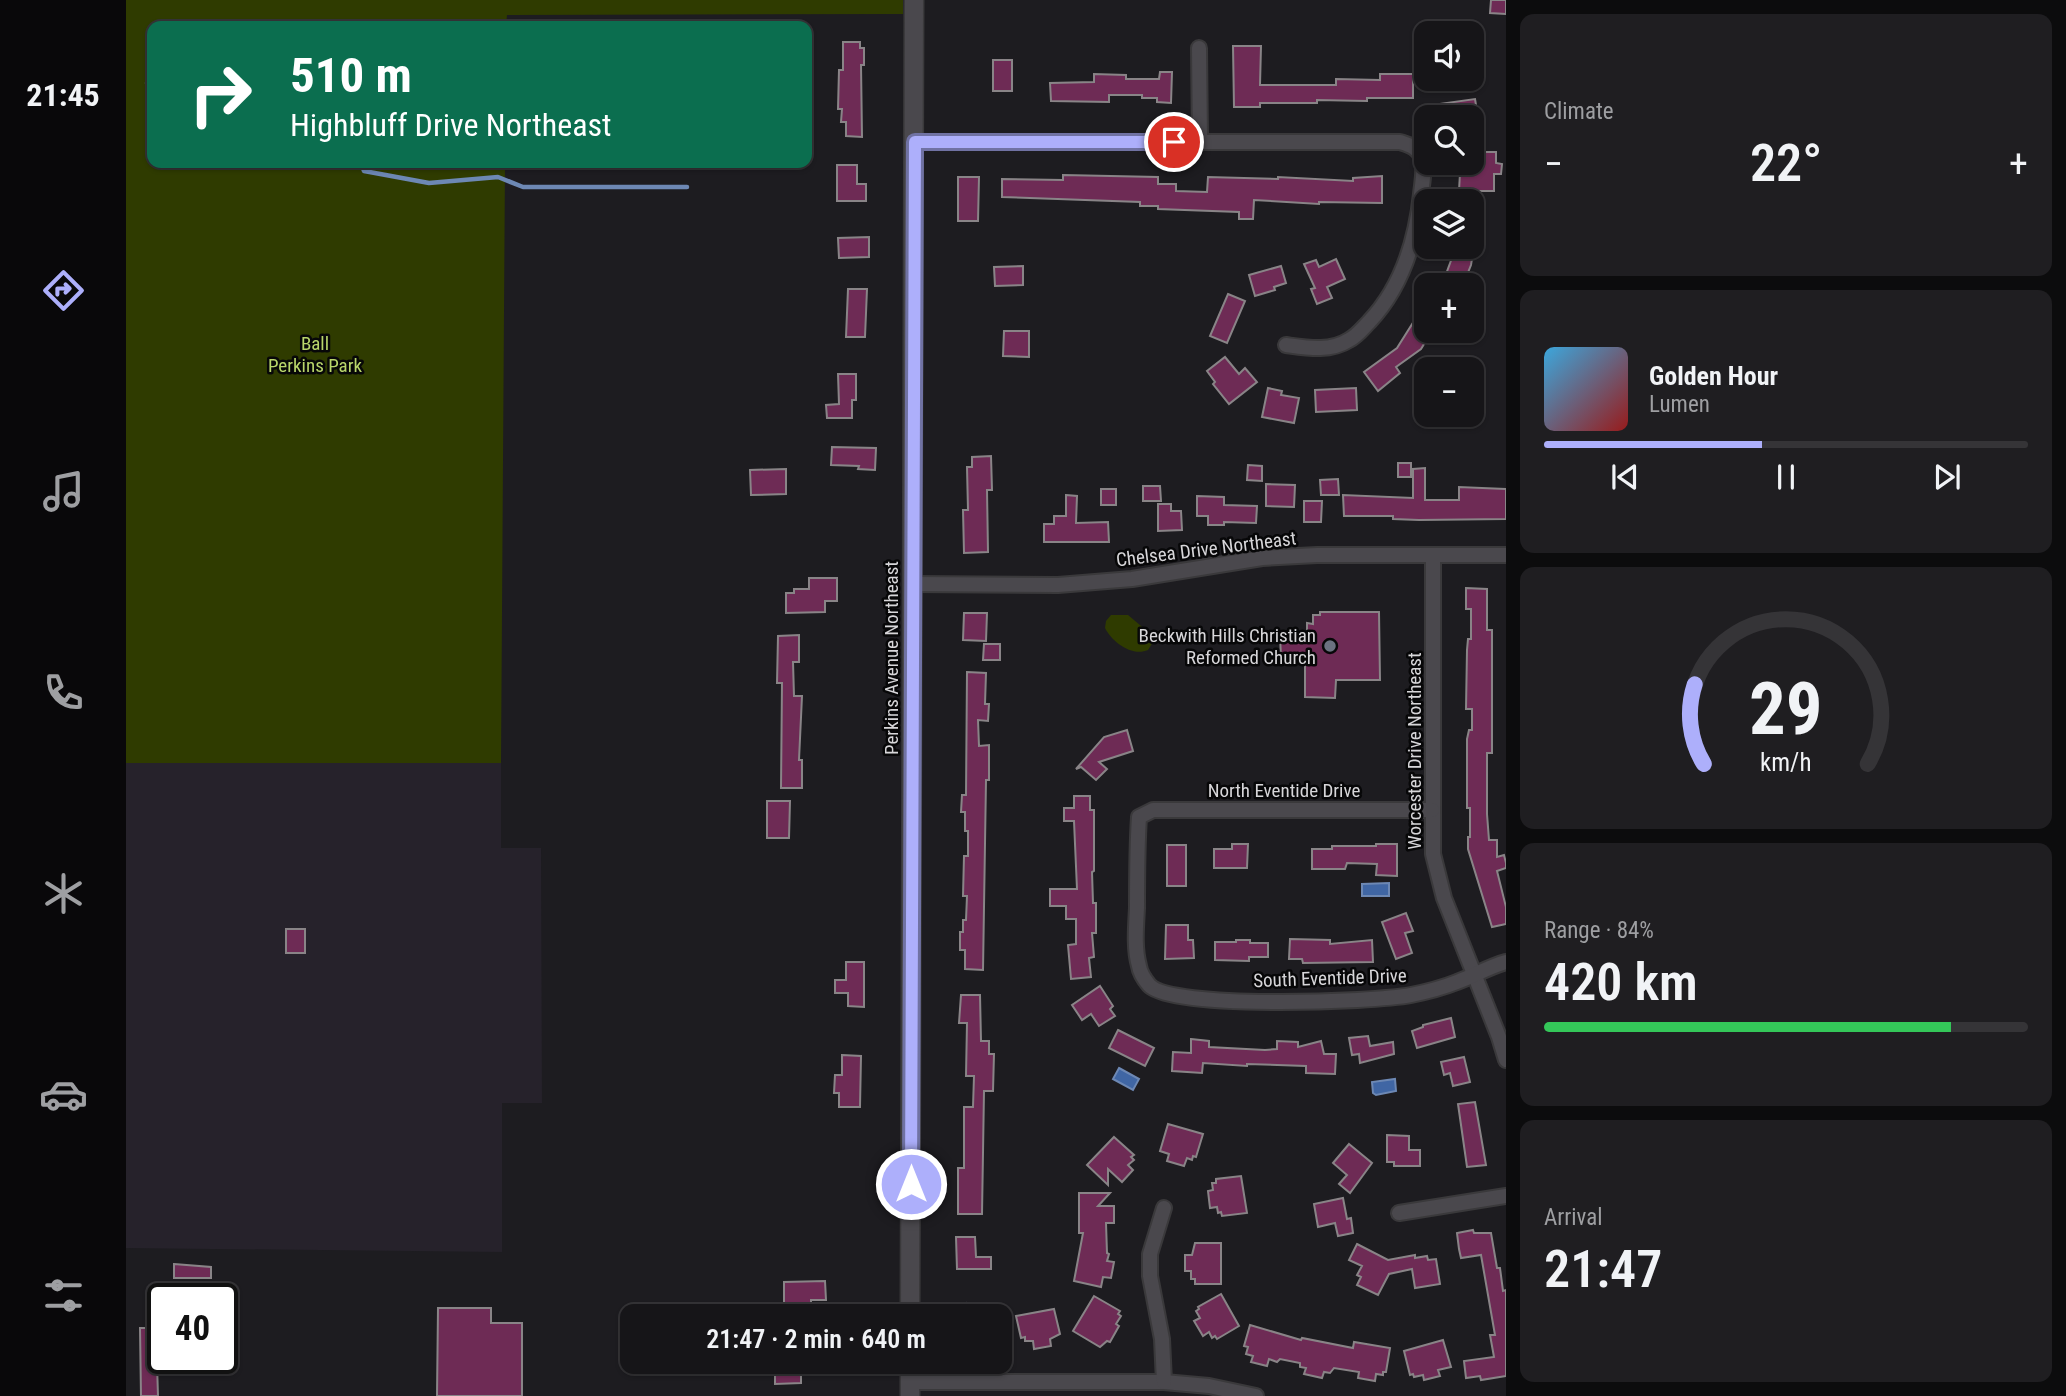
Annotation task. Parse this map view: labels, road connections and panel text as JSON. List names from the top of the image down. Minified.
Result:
{"streets":{"street":["Chelsea Drive Northeast","Perkins Avenue Northeast","Worcester Drive Northeast","North Eventide Drive","South Eventide Drive"]},"crossings":[["Chelsea Drive Northeast","Perkins Avenue Northeast"],["Chelsea Drive Northeast","Worcester Drive Northeast"],["Worcester Drive Northeast","North Eventide Drive"],["Worcester Drive Northeast","South Eventide Drive"],["North Eventide Drive","South Eventide Drive"]],"parks":["Ball Perkins Park"],"places":["Beckwith Hills Christian Reformed Church"],"page":{"tabs":"21:45","tile":["Climate",["Range · 84%","420 km"],["Arrival","21:47"]],"map_buttons":["+","−"],"turn":["510 m","Highbluff Drive Northeast"],"heat":["−","22°","+"],"song":["Golden Hour","Lumen"],"limit":"40","trip":"21:47 · 2 min · 640 m","gauge":["29","km/h"]}}
